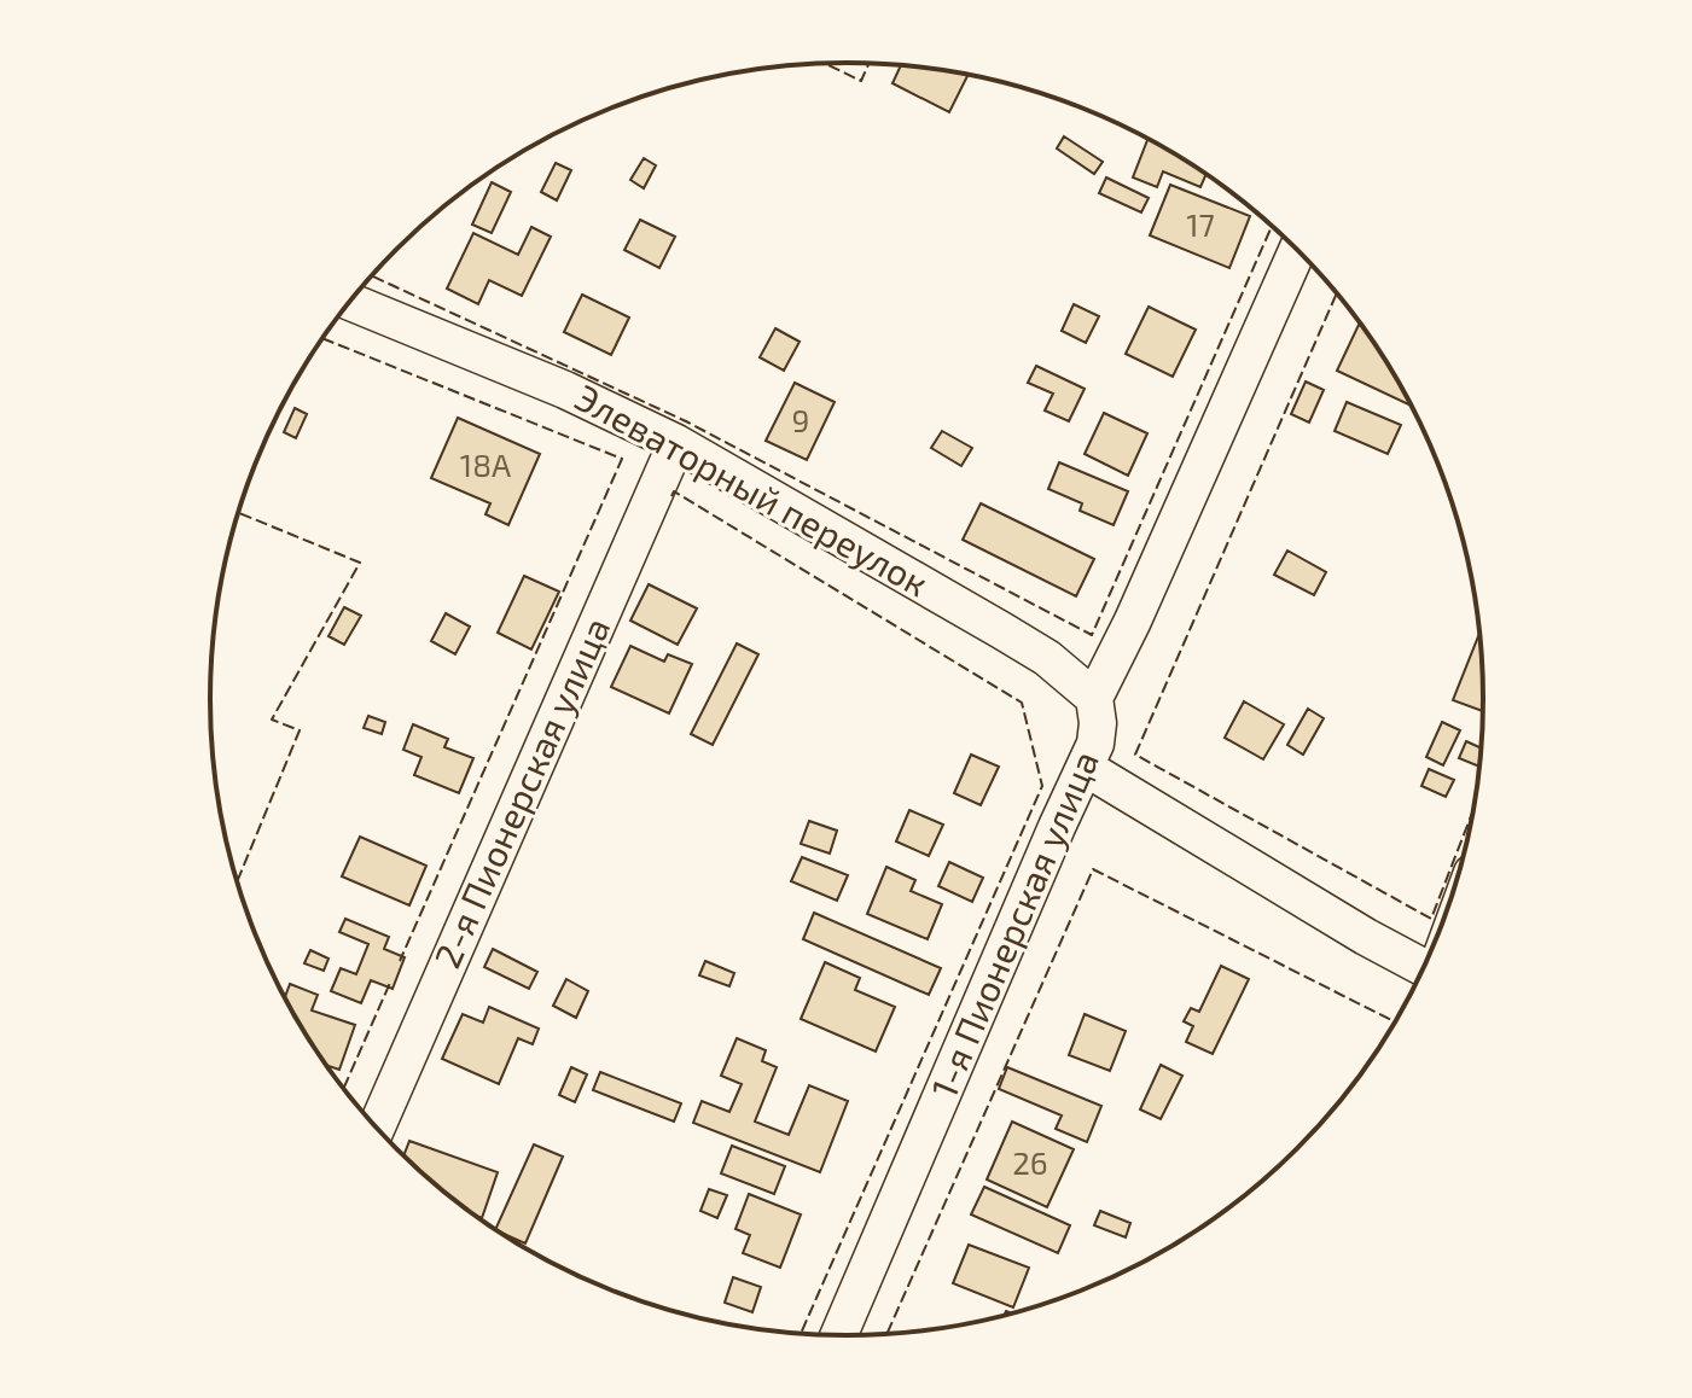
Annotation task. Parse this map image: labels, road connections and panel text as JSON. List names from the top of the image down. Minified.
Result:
{"streets":{"street":["Элеваторный переулок","2-я Пионерская улица","1-я Пионерская улица"]},"crossings":[["Элеваторный переулок","2-я Пионерская улица"],["Элеваторный переулок","1-я Пионерская улица"]],"house_numbers":["17","9","18А","26"]}
